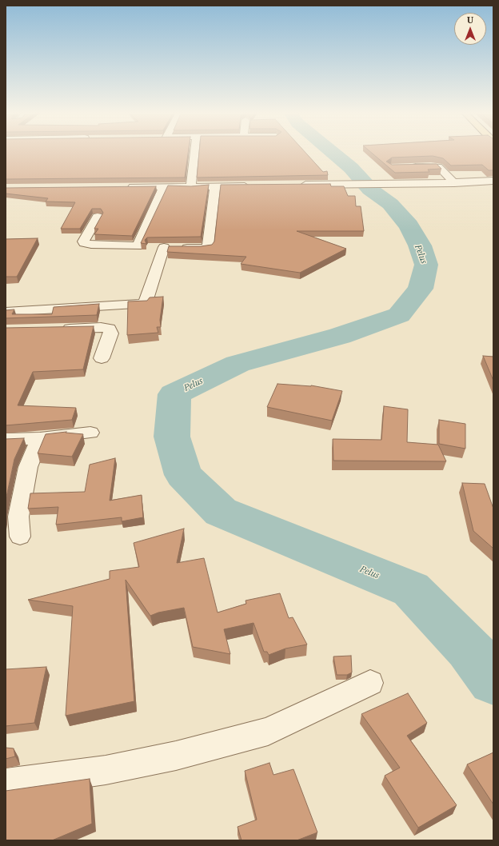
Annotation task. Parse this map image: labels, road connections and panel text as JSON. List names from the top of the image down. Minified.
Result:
{"water":["Pelus"],"north":"top"}
